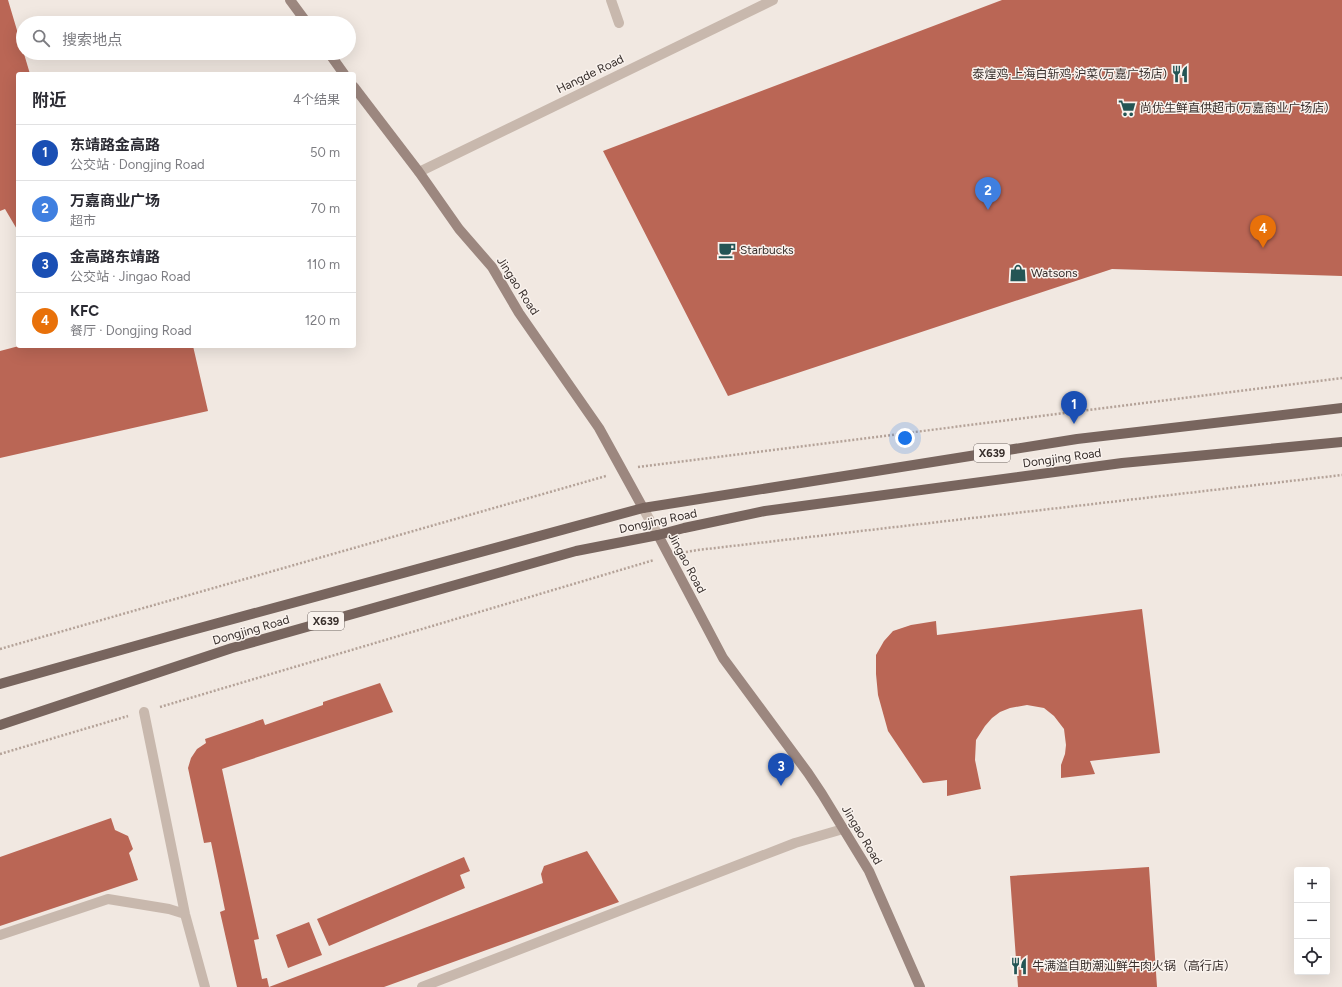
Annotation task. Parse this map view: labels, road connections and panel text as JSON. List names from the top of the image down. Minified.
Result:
{"streets":{"main road":["Jingao Road","X639","Dongjing Road"],"street":["Hangde Road"]},"crossings":[["Hangde Road","Jingao Road"],["Jingao Road","Dongjing Road"]],"places":{"restaurant":["泰煌鸡·上海白斩鸡·沪菜(万嘉广场店)","牛满溢自助潮汕鲜牛肉火锅（高行店）"],"supermarket":["尚优生鲜直供超市(万嘉商业广场店)"],"cafe":["Starbucks"],"shop":["Watsons"]},"page":{"search":"搜索地点","heading":["附近","4个结果"],"list":[{"mark":"1","name":"东靖路金高路","note":"公交站 · Dongjing Road","value":"50 m"},{"mark":"2","name":"万嘉商业广场","note":"超市","value":"70 m"},{"mark":"3","name":"金高路东靖路","note":"公交站 · Jingao Road","value":"110 m"},{"mark":"4","name":"KFC","note":"餐厅 · Dongjing Road","value":"120 m"}],"pins":["2","4","1","3"],"map_buttons":["+","−"]}}
